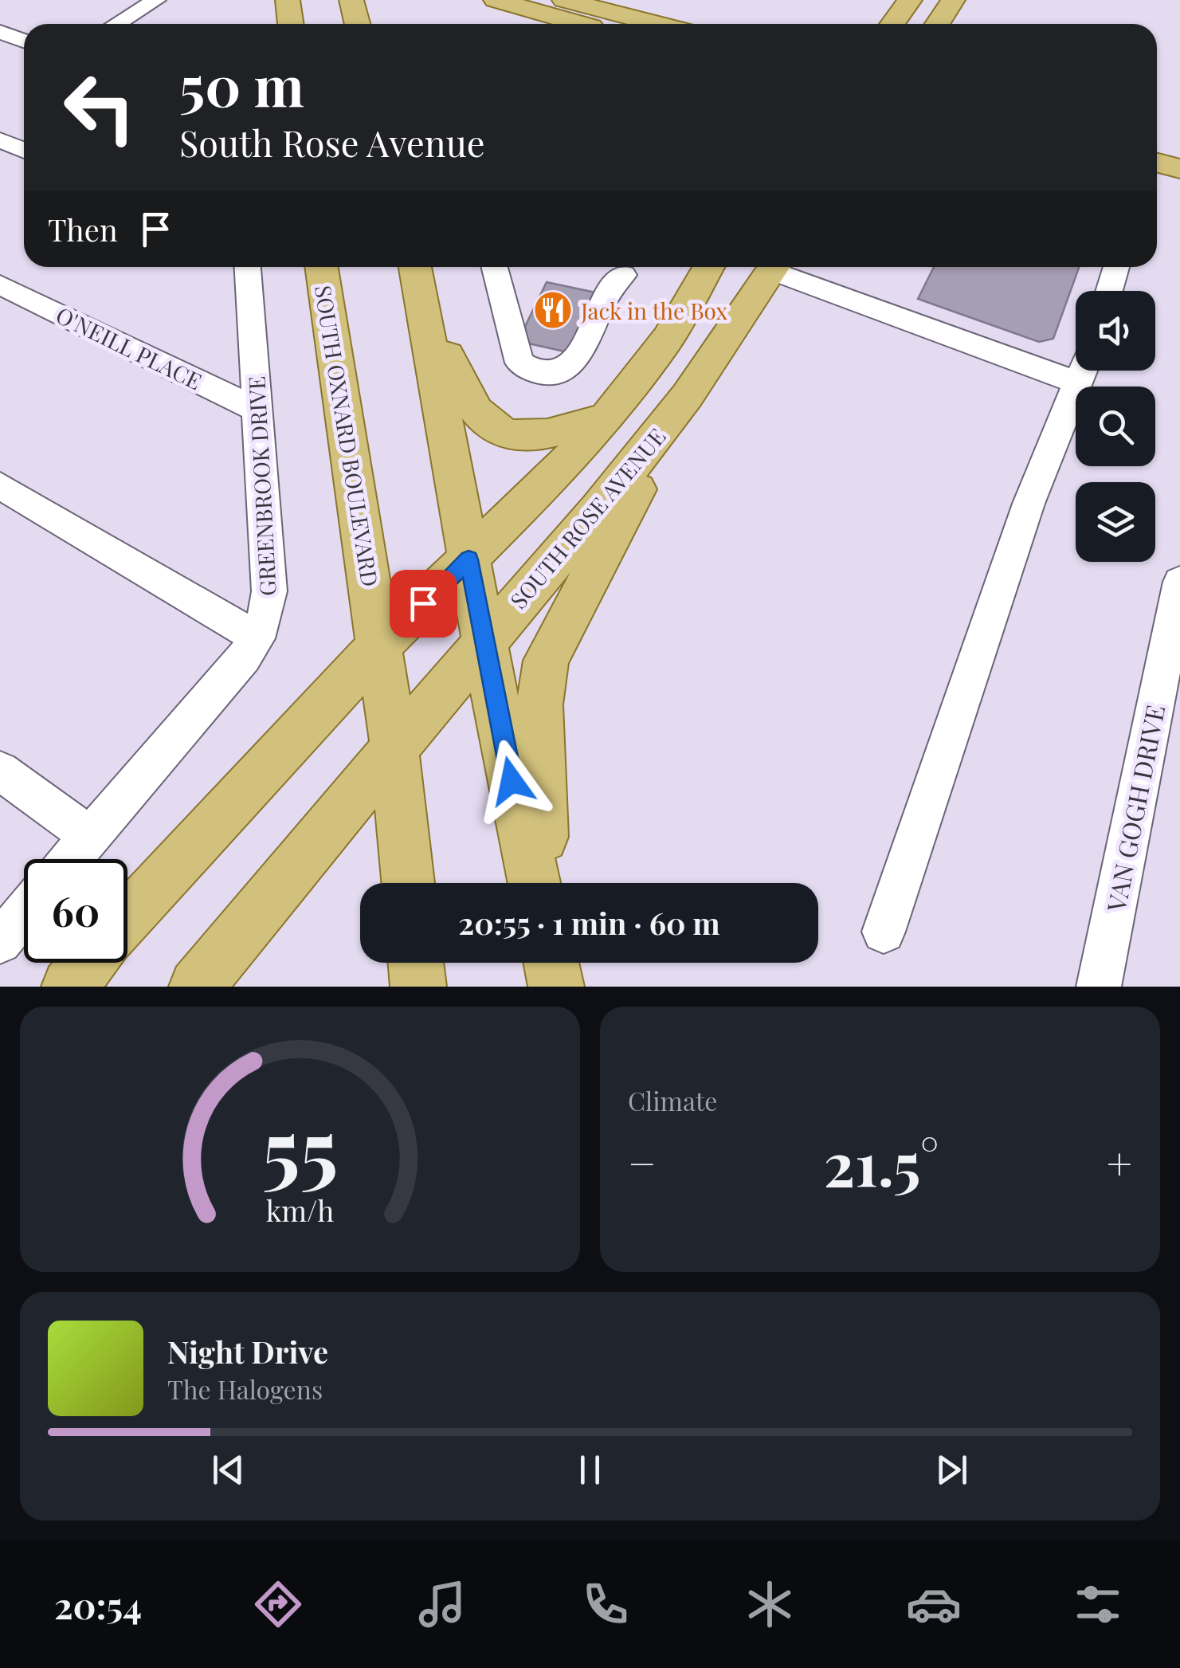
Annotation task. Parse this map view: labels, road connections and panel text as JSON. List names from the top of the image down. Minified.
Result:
{"streets":{"main road":["SOUTH OXNARD BOULEVARD","SOUTH ROSE AVENUE"],"street":["O'NEILL PLACE","GREENBROOK DRIVE","VAN GOGH DRIVE"]},"crossings":[["O'NEILL PLACE","GREENBROOK DRIVE"],["SOUTH OXNARD BOULEVARD","SOUTH ROSE AVENUE"]],"places":{"restaurant":["Jack in the Box"]},"page":{"turn":["50 m","South Rose Avenue"],"then":"Then","limit":"60","trip":"20:55 · 1 min · 60 m","tile":"Climate","heat":["−","21.5°","+"],"song":["Night Drive","The Halogens"],"tabs":"20:54","gauge":["55","km/h"]}}
